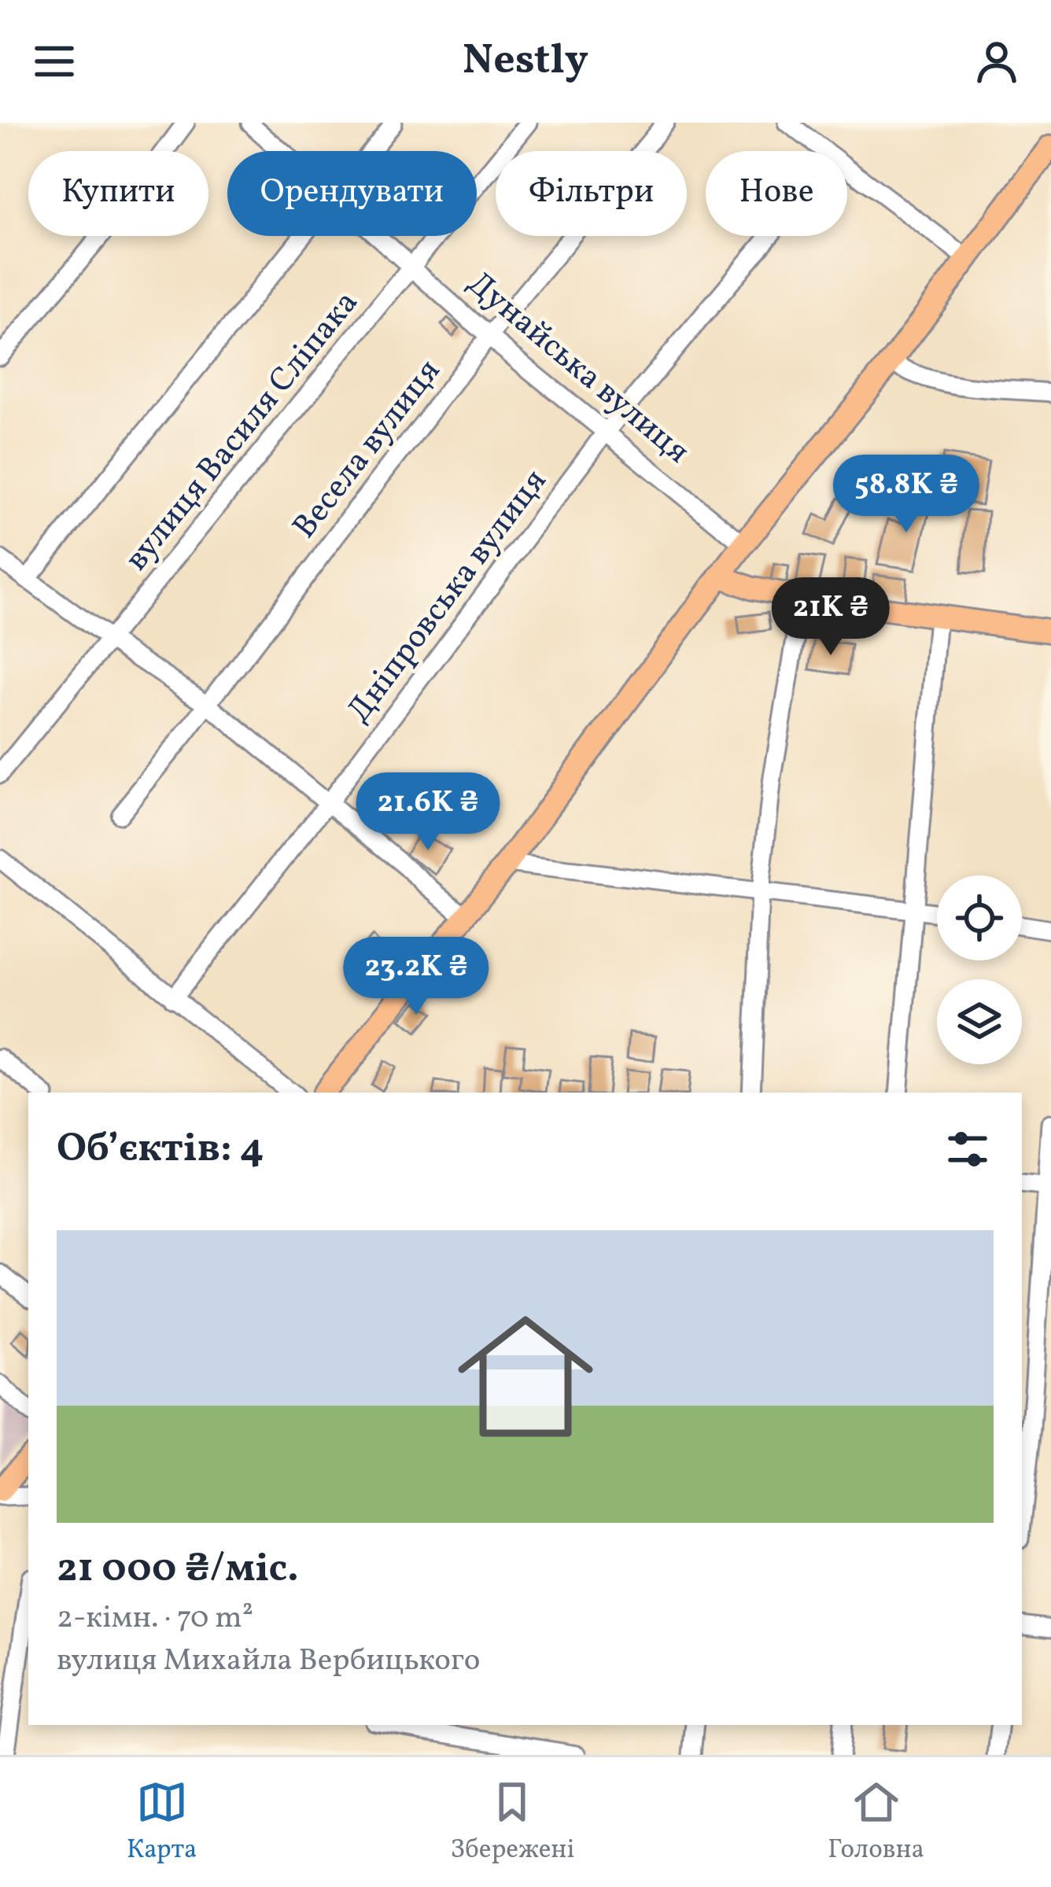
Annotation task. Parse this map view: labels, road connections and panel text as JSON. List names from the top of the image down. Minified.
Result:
{"streets":{"street":["Дунайська вулиця","вулиця Василя Сліпака","Весела вулиця","Дніпровська вулиця"]},"crossings":[["Дунайська вулиця","вулиця Василя Сліпака"],["Дунайська вулиця","Весела вулиця"],["Дунайська вулиця","Дніпровська вулиця"]],"page":{"header":"Nestly","chip":["Купити","Орендувати","Фільтри","Нове"],"price":["58.8K ₴","21K ₴","21.6K ₴","23.2K ₴"],"heading":"Об’єктів: 4","list":[{"name":"21 000 ₴/міс.","note":"2-кімн. · 70 m² · вулиця Михайла Вербицького"}],"tabs":["Карта","Збережені","Головна"]}}
